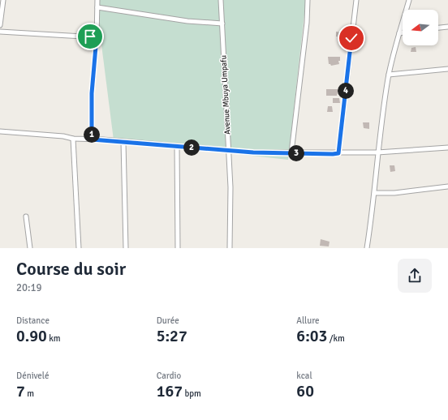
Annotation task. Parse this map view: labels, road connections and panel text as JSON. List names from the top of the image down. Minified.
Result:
{"streets":{"street":["Avenue Mbuya Umpafu"]},"north":"left","page":{"pins":["4","1","2","3"],"heading":["Course du soir","20:19"],"stats":[["Distance","0.90 km"],["Durée","5:27"],["Allure","6:03 /km"],["Dénivelé","7 m"],["Cardio","167 bpm"],["kcal","60"]]}}
